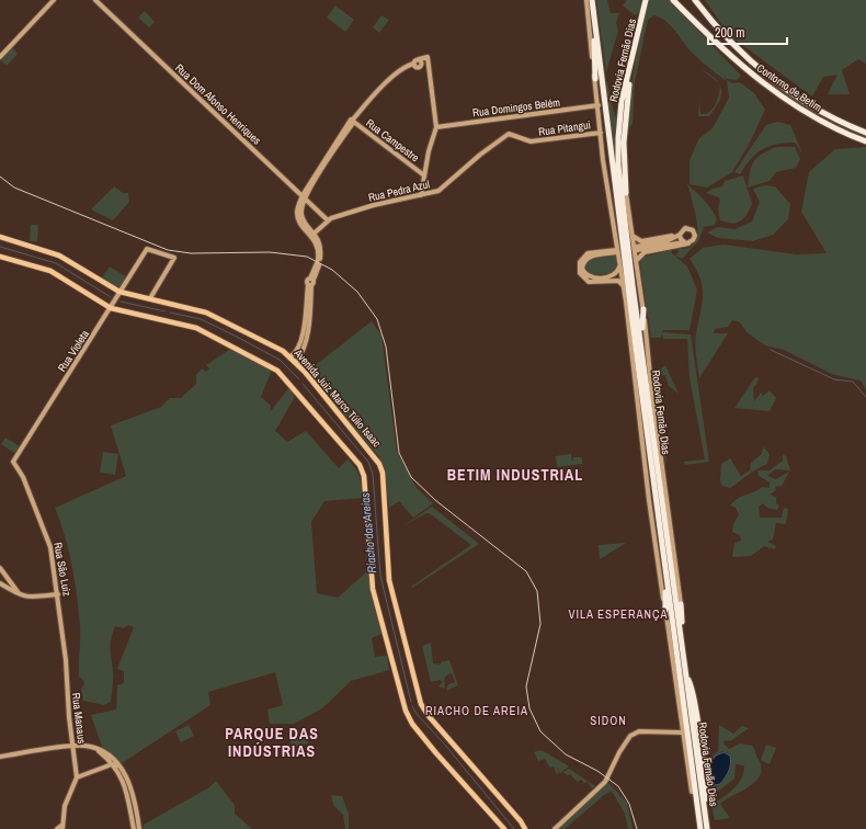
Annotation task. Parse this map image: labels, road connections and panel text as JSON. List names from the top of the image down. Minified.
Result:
{"streets":{"highway":["Rodovia Fernão Dias","Contorno de Betim"],"main road":["Rua Dom Afonso Henriques","Rua Domingos Belém","Rua Pitangui","Rua Campestre","Rua Pedra Azul","Rua Violeta","Avenida Juiz Marco Túlio Isaac","Rua São Luiz","Rua Manaus"]},"crossings":[["Rodovia Fernão Dias","Rua Domingos Belém"],["Rodovia Fernão Dias","Rua Pitangui"],["Rua Dom Afonso Henriques","Rua Pedra Azul"],["Rua Pitangui","Rua Pedra Azul"],["Rua Violeta","Avenida Juiz Marco Túlio Isaac"],["Rua Violeta","Rua São Luiz"],["Rua São Luiz","Rua Manaus"]],"districts":["BETIM INDUSTRIAL","VILA ESPERANÇA","RIACHO DE AREIA","SIDON","PARQUE DAS INDÚSTRIAS"],"water":["Riacho das Areias"],"scale_bar":"200 m"}
